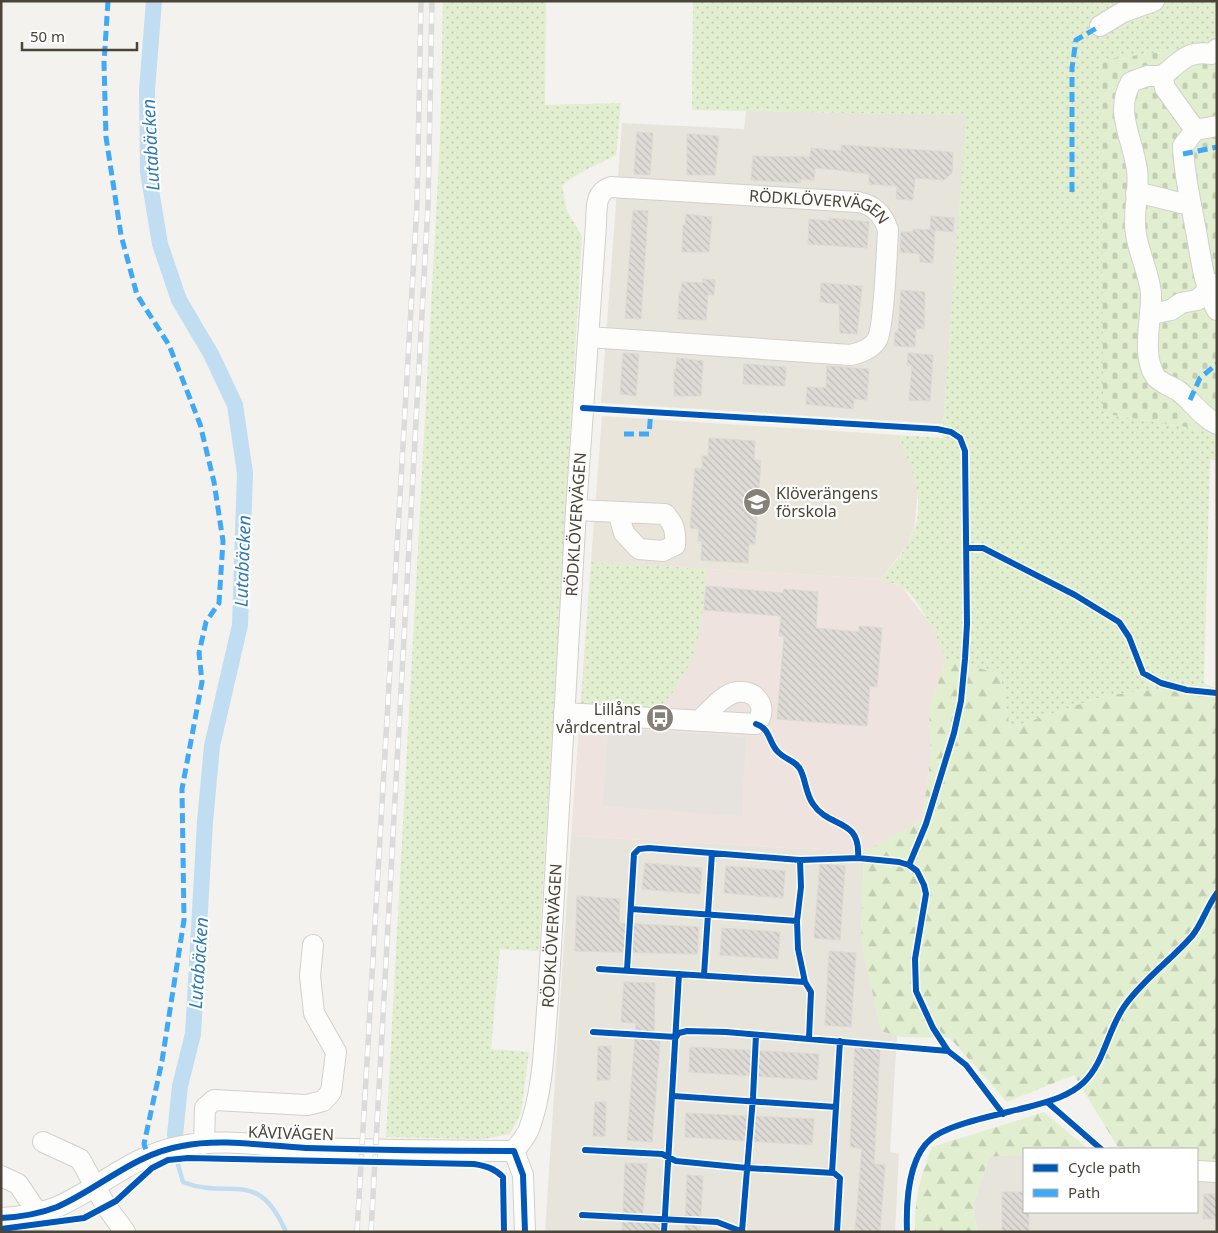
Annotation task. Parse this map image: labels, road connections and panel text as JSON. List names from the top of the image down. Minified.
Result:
{"streets":{"street":["RÖDKLÖVERVÄGEN","KÅVIVÄGEN"]},"crossings":[["RÖDKLÖVERVÄGEN","KÅVIVÄGEN"]],"water":["Lutabäcken"],"places":{"school or university":["Klöverängens förskola"],"bus stop":["Lillåns vårdcentral"]},"legend":["Cycle path","Path"],"scale_bar":"50 m"}
